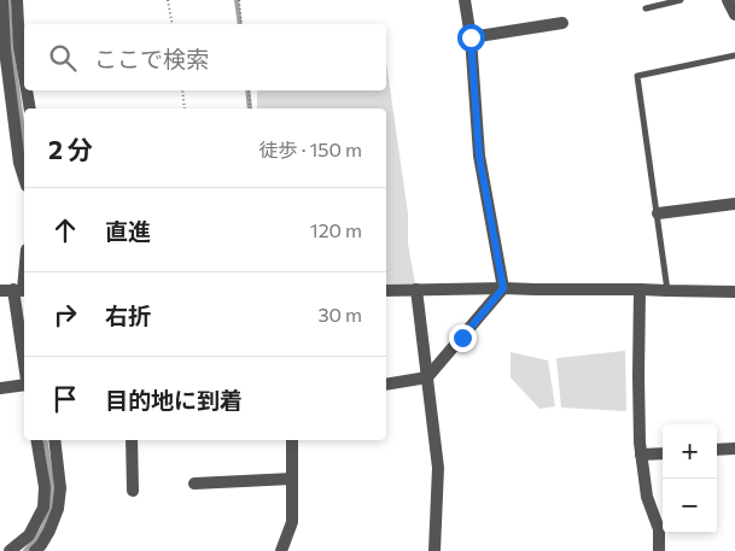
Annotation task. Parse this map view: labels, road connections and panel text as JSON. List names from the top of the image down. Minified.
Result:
{"page":{"search":"ここで検索","heading":["2 分","徒歩 · 150 m"],"list":[["直進","120 m"],["右折","30 m"],"目的地に到着"],"map_buttons":["+","−"]}}
